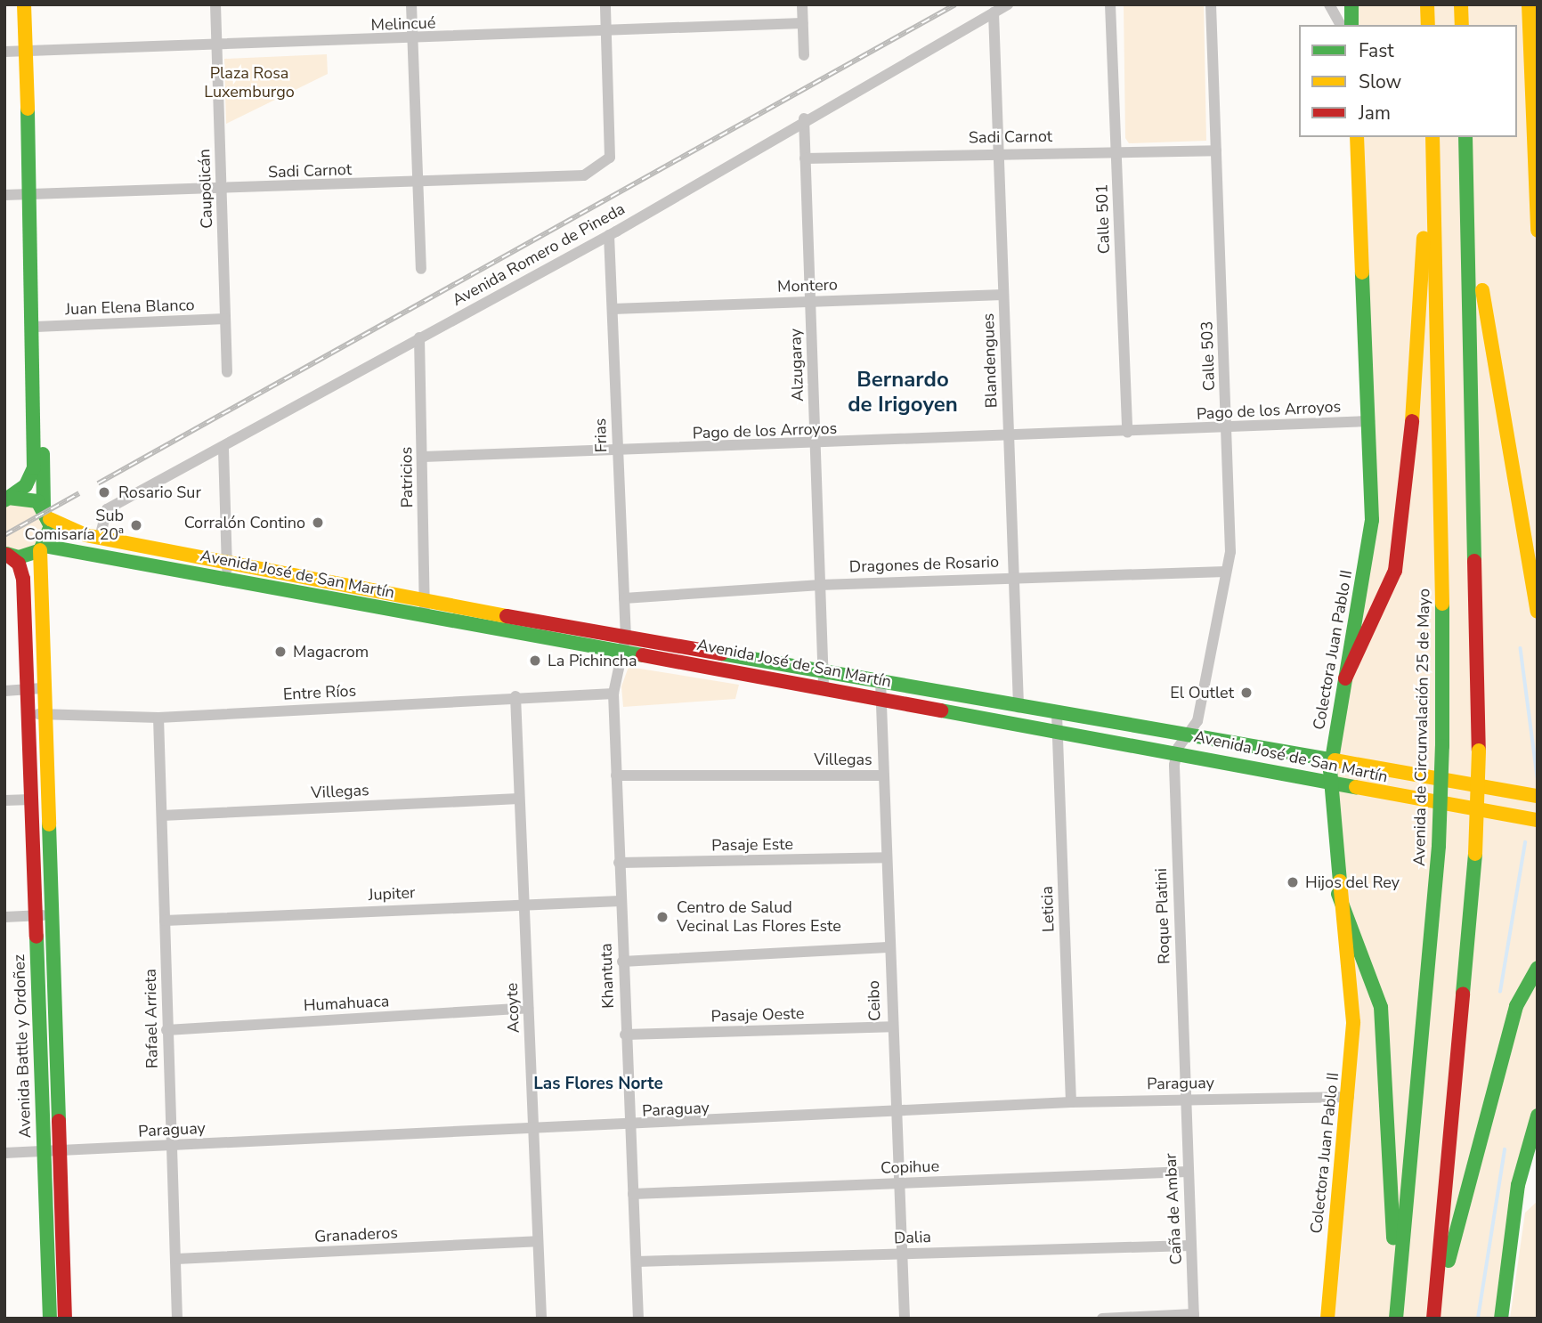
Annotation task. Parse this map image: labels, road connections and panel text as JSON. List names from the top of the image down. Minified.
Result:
{"streets":{"main road":["Avenida José de San Martín","Colectora Juan Pablo II","Avenida de Circunvalación 25 de Mayo","Avenida Battle y Ordoñez"],"street":["Melincué","Sadi Carnot","Caupolicán","Calle 501","Avenida Romero de Pineda","Montero","Juan Elena Blanco","Calle 503","Blandengues","Alzugaray","Pago de los Arroyos","Frias","Patricios","Dragones de Rosario","Entre Ríos","Villegas","Pasaje Este","Jupiter","Leticia","Roque Platini","Khantuta","Ceibo","Humahuaca","Acoyte","Pasaje Oeste","Rafael Arrieta","Paraguay","Copihue","Caña de Ambar","Granaderos","Dalia"]},"crossings":[["Melincué","Sadi Carnot"],["Melincué","Caupolicán"],["Sadi Carnot","Caupolicán"],["Sadi Carnot","Calle 501"],["Sadi Carnot","Calle 503"],["Sadi Carnot","Blandengues"],["Sadi Carnot","Alzugaray"],["Caupolicán","Juan Elena Blanco"],["Calle 501","Pago de los Arroyos"],["Avenida Romero de Pineda","Blandengues"],["Avenida Romero de Pineda","Alzugaray"],["Avenida Romero de Pineda","Frias"],["Avenida Romero de Pineda","Patricios"],["Avenida Romero de Pineda","Avenida José de San Martín"],["Montero","Blandengues"],["Montero","Alzugaray"],["Montero","Frias"],["Calle 503","Pago de los Arroyos"],["Calle 503","Dragones de Rosario"],["Calle 503","Avenida José de San Martín"],["Blandengues","Pago de los Arroyos"],["Blandengues","Dragones de Rosario"],["Blandengues","Avenida José de San Martín"],["Alzugaray","Pago de los Arroyos"],["Alzugaray","Dragones de Rosario"],["Alzugaray","Avenida José de San Martín"],["Pago de los Arroyos","Frias"],["Pago de los Arroyos","Patricios"],["Pago de los Arroyos","Colectora Juan Pablo II"],["Frias","Dragones de Rosario"],["Frias","Avenida José de San Martín"],["Frias","Khantuta"],["Patricios","Avenida José de San Martín"],["Avenida José de San Martín","Colectora Juan Pablo II"],["Avenida José de San Martín","Leticia"],["Avenida José de San Martín","Roque Platini"],["Avenida José de San Martín","Khantuta"],["Avenida José de San Martín","Ceibo"],["Avenida José de San Martín","Avenida Battle y Ordoñez"],["Colectora Juan Pablo II","Paraguay"],["Entre Ríos","Khantuta"],["Entre Ríos","Acoyte"],["Entre Ríos","Rafael Arrieta"],["Entre Ríos","Avenida Battle y Ordoñez"],["Villegas","Khantuta"],["Villegas","Ceibo"],["Villegas","Acoyte"],["Villegas","Rafael Arrieta"],["Pasaje Este","Khantuta"],["Pasaje Este","Ceibo"],["Jupiter","Khantuta"],["Jupiter","Acoyte"],["Jupiter","Rafael Arrieta"],["Leticia","Paraguay"],["Roque Platini","Paraguay"],["Roque Platini","Caña de Ambar"],["Khantuta","Pasaje Oeste"],["Khantuta","Paraguay"],["Khantuta","Copihue"],["Khantuta","Dalia"],["Ceibo","Pasaje Oeste"],["Ceibo","Paraguay"],["Ceibo","Copihue"],["Ceibo","Dalia"],["Humahuaca","Acoyte"],["Humahuaca","Rafael Arrieta"],["Acoyte","Paraguay"],["Acoyte","Granaderos"],["Rafael Arrieta","Paraguay"],["Rafael Arrieta","Granaderos"],["Avenida Battle y Ordoñez","Paraguay"],["Paraguay","Caña de Ambar"],["Copihue","Caña de Ambar"],["Caña de Ambar","Dalia"]],"districts":["Bernardo de Irigoyen","Las Flores Norte"],"parks":["Plaza Rosa Luxemburgo"],"places":["Rosario Sur","Corralón Contino","Sub Comisaría 20ª","Magacrom","La Pichincha","El Outlet","Hijos del Rey","Centro de Salud Vecinal Las Flores Este"],"legend":["Fast","Slow","Jam"]}
